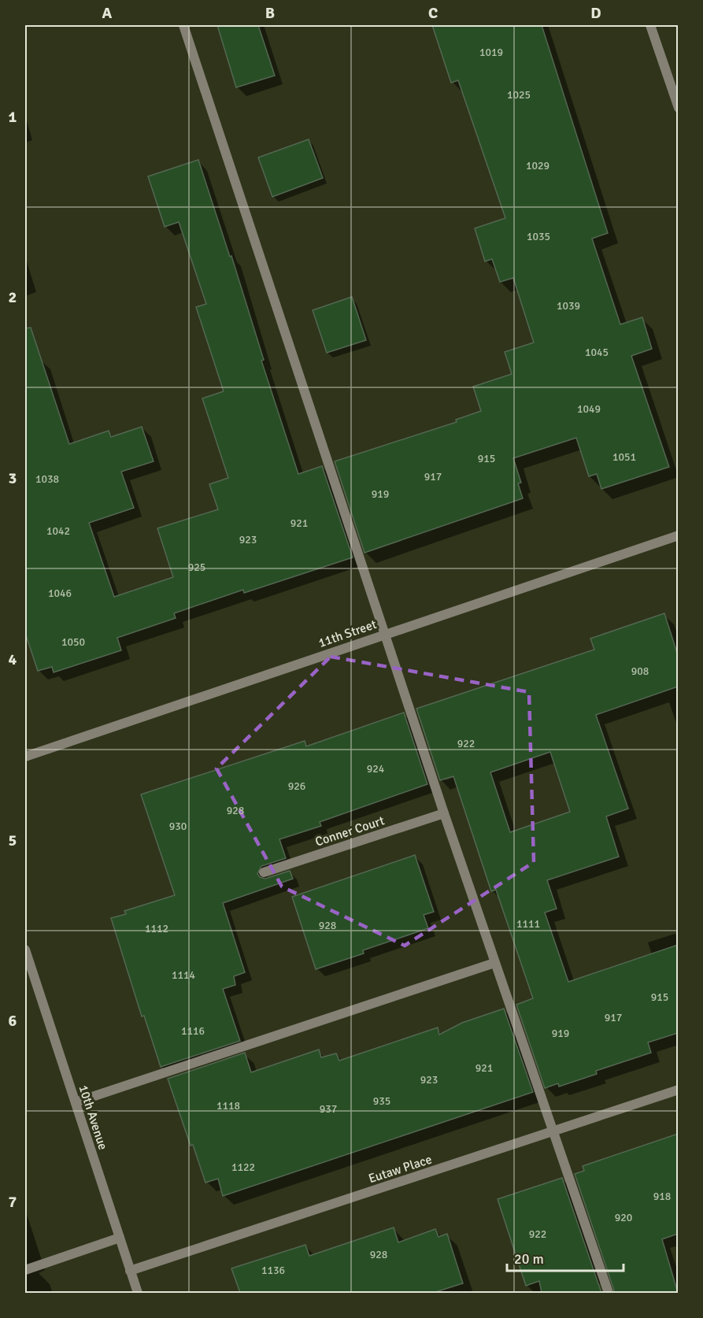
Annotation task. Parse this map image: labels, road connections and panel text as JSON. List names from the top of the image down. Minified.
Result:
{"streets":{"street":["11th Street","Conner Court","10th Avenue","Eutaw Place"]},"crossings":[["10th Avenue","Eutaw Place"]],"house_numbers":["1019","1025","1029","1035","1039","1045","1049","1051","915","917","1038","919","921","1042","923","925","1046","1050","908","922","924","926","928","930","1111","928","1112","1114","915","917","1116","919","921","923","935","1118","937","1122","918","920","922","928","1136"],"scale_bar":"20 m","grid":{"columns":["A","B","C","D"],"rows":["1","2","3","4","5","6","7"]}}
